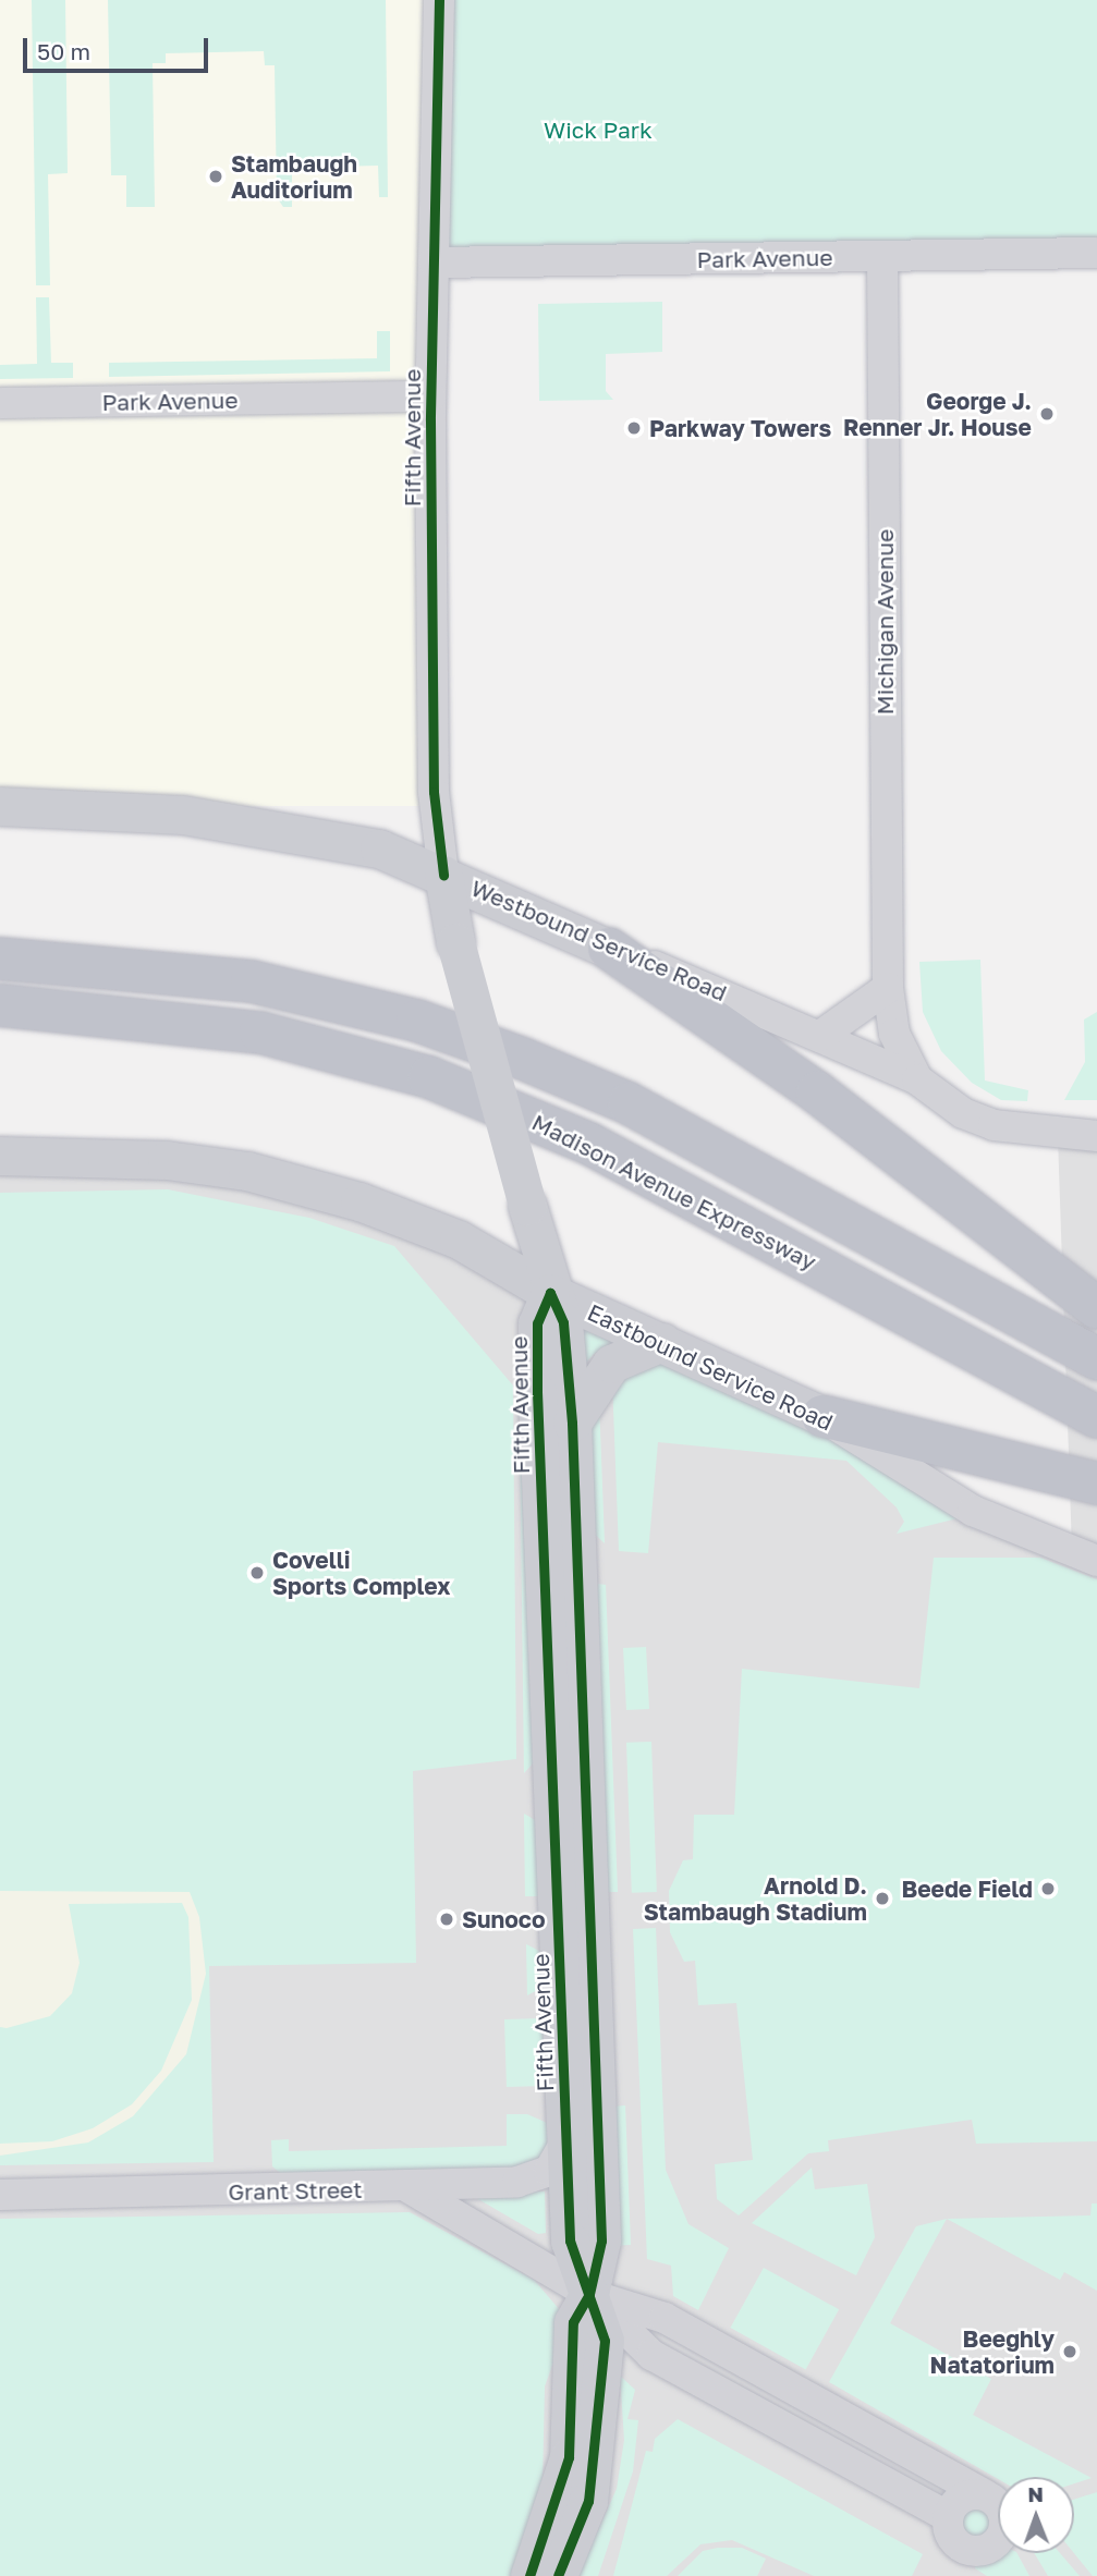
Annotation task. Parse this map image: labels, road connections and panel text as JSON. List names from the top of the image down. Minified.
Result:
{"streets":{"highway":["Madison Avenue Expressway"],"main road":["Fifth Avenue","Westbound Service Road","Eastbound Service Road"],"street":["Park Avenue","Michigan Avenue","Grant Street"]},"crossings":[["Park Avenue","Fifth Avenue"],["Park Avenue","Michigan Avenue"],["Fifth Avenue","Westbound Service Road"],["Fifth Avenue","Eastbound Service Road"],["Fifth Avenue","Grant Street"],["Michigan Avenue","Westbound Service Road"]],"parks":["Wick Park"],"places":["Stambaugh Auditorium","George J. Renner Jr. House","Parkway Towers","Covelli Sports Complex","Beede Field","Arnold D. Stambaugh Stadium","Sunoco","Beeghly Natatorium"],"scale_bar":"50 m","north":"top"}
